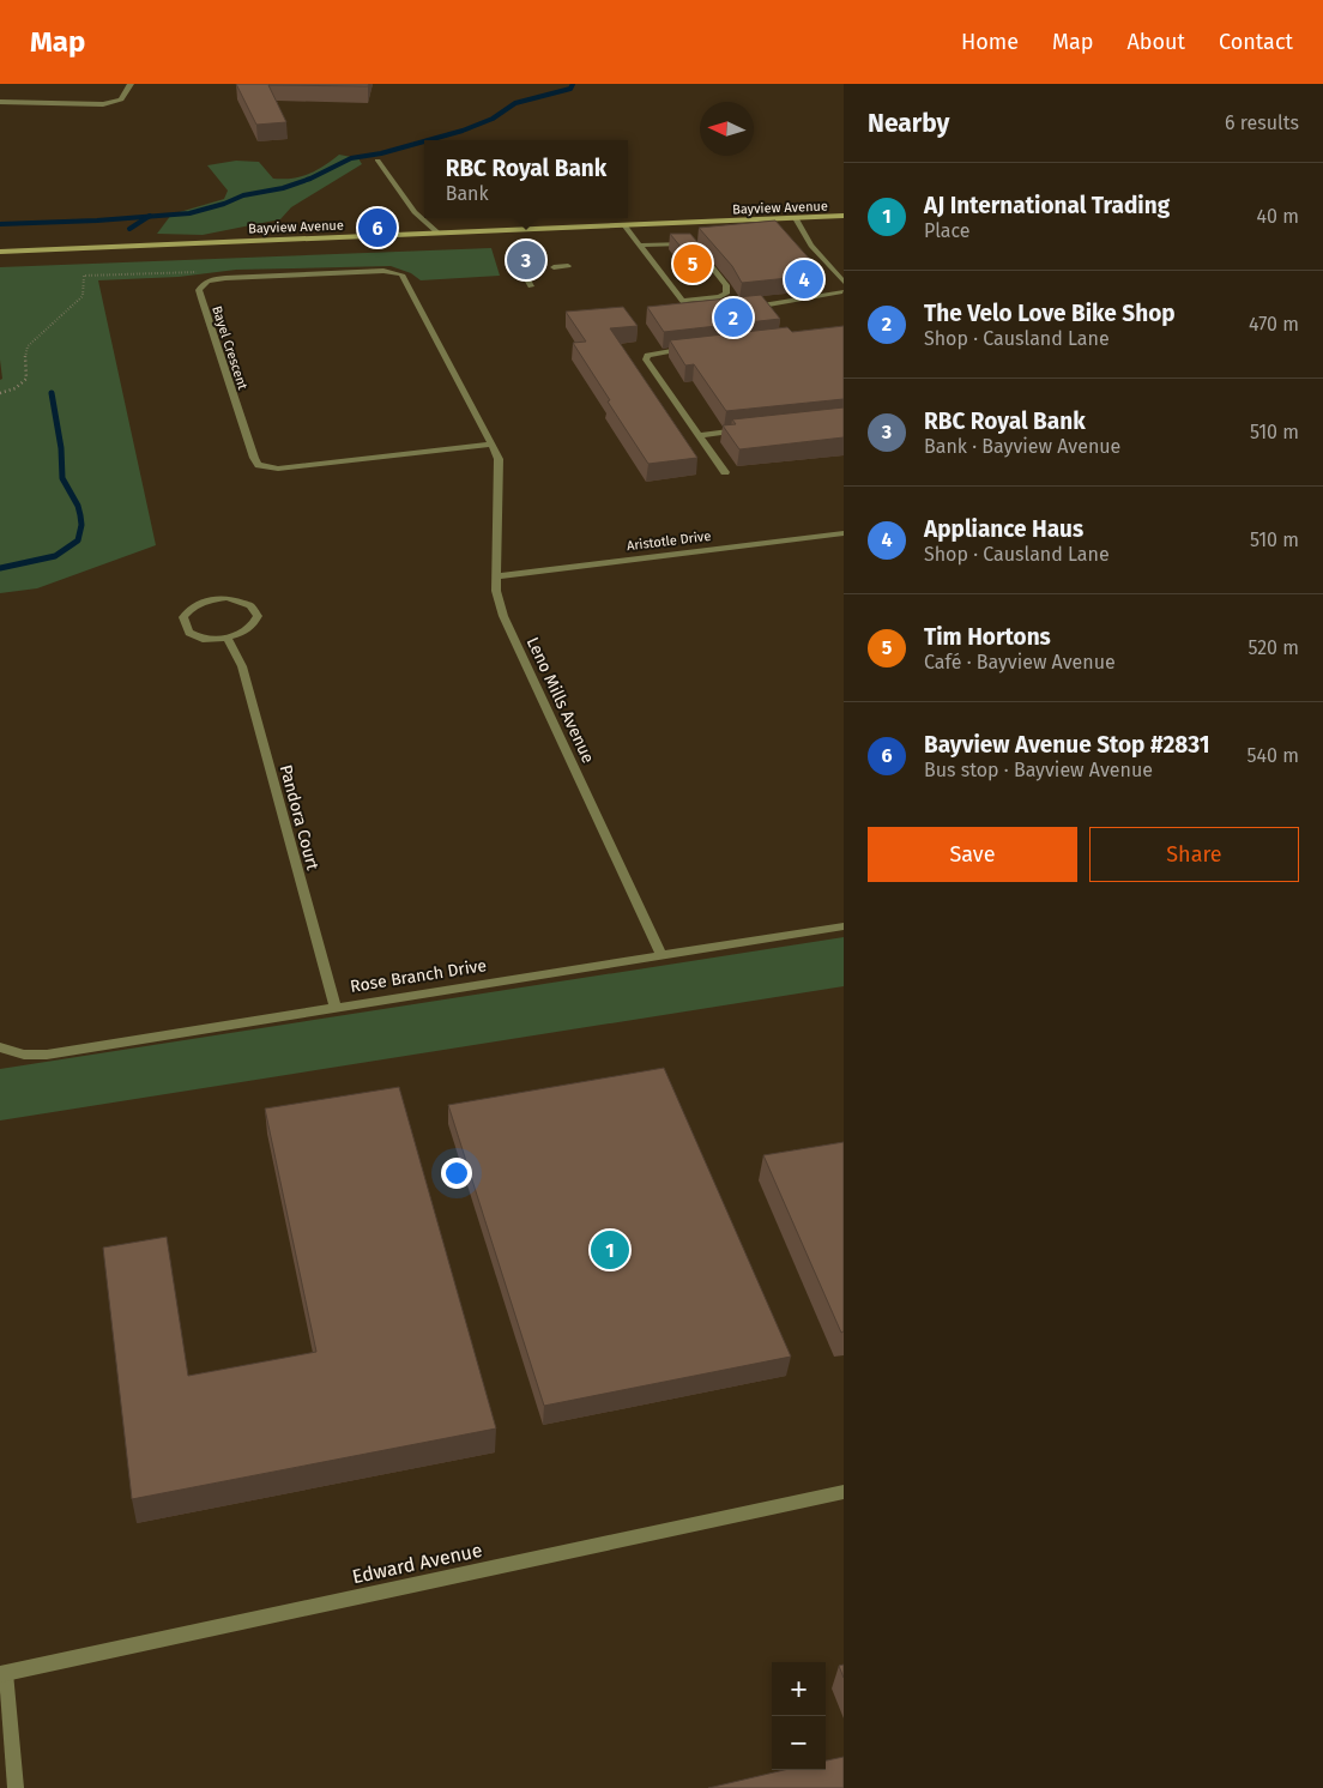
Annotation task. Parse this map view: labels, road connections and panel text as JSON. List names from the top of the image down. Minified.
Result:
{"streets":{"main road":["Bayview Avenue"],"street":["Bayel Crescent","Aristotle Drive","Leno Mills Avenue","Pandora Court","Rose Branch Drive","Edward Avenue"]},"crossings":[["Bayel Crescent","Leno Mills Avenue"],["Aristotle Drive","Leno Mills Avenue"],["Leno Mills Avenue","Rose Branch Drive"],["Pandora Court","Rose Branch Drive"]],"north":"left","page":{"header":"Map","nav":["Home","Map","About","Contact"],"heading":["Nearby","6 results"],"popup":["RBC Royal Bank","Bank"],"list":[{"mark":"1","name":"AJ International Trading","note":"Place","value":"40 m"},{"mark":"2","name":"The Velo Love Bike Shop","note":"Shop · Causland Lane","value":"470 m"},{"mark":"3","name":"RBC Royal Bank","note":"Bank · Bayview Avenue","value":"510 m"},{"mark":"4","name":"Appliance Haus","note":"Shop · Causland Lane","value":"510 m"},{"mark":"5","name":"Tim Hortons","note":"Café · Bayview Avenue","value":"520 m"},{"mark":"6","name":"Bayview Avenue Stop #2831","note":"Bus stop · Bayview Avenue","value":"540 m"}],"pins":["6","3","5","4","2","1"],"buttons":["Save","Share"],"map_buttons":["+","−"]}}
